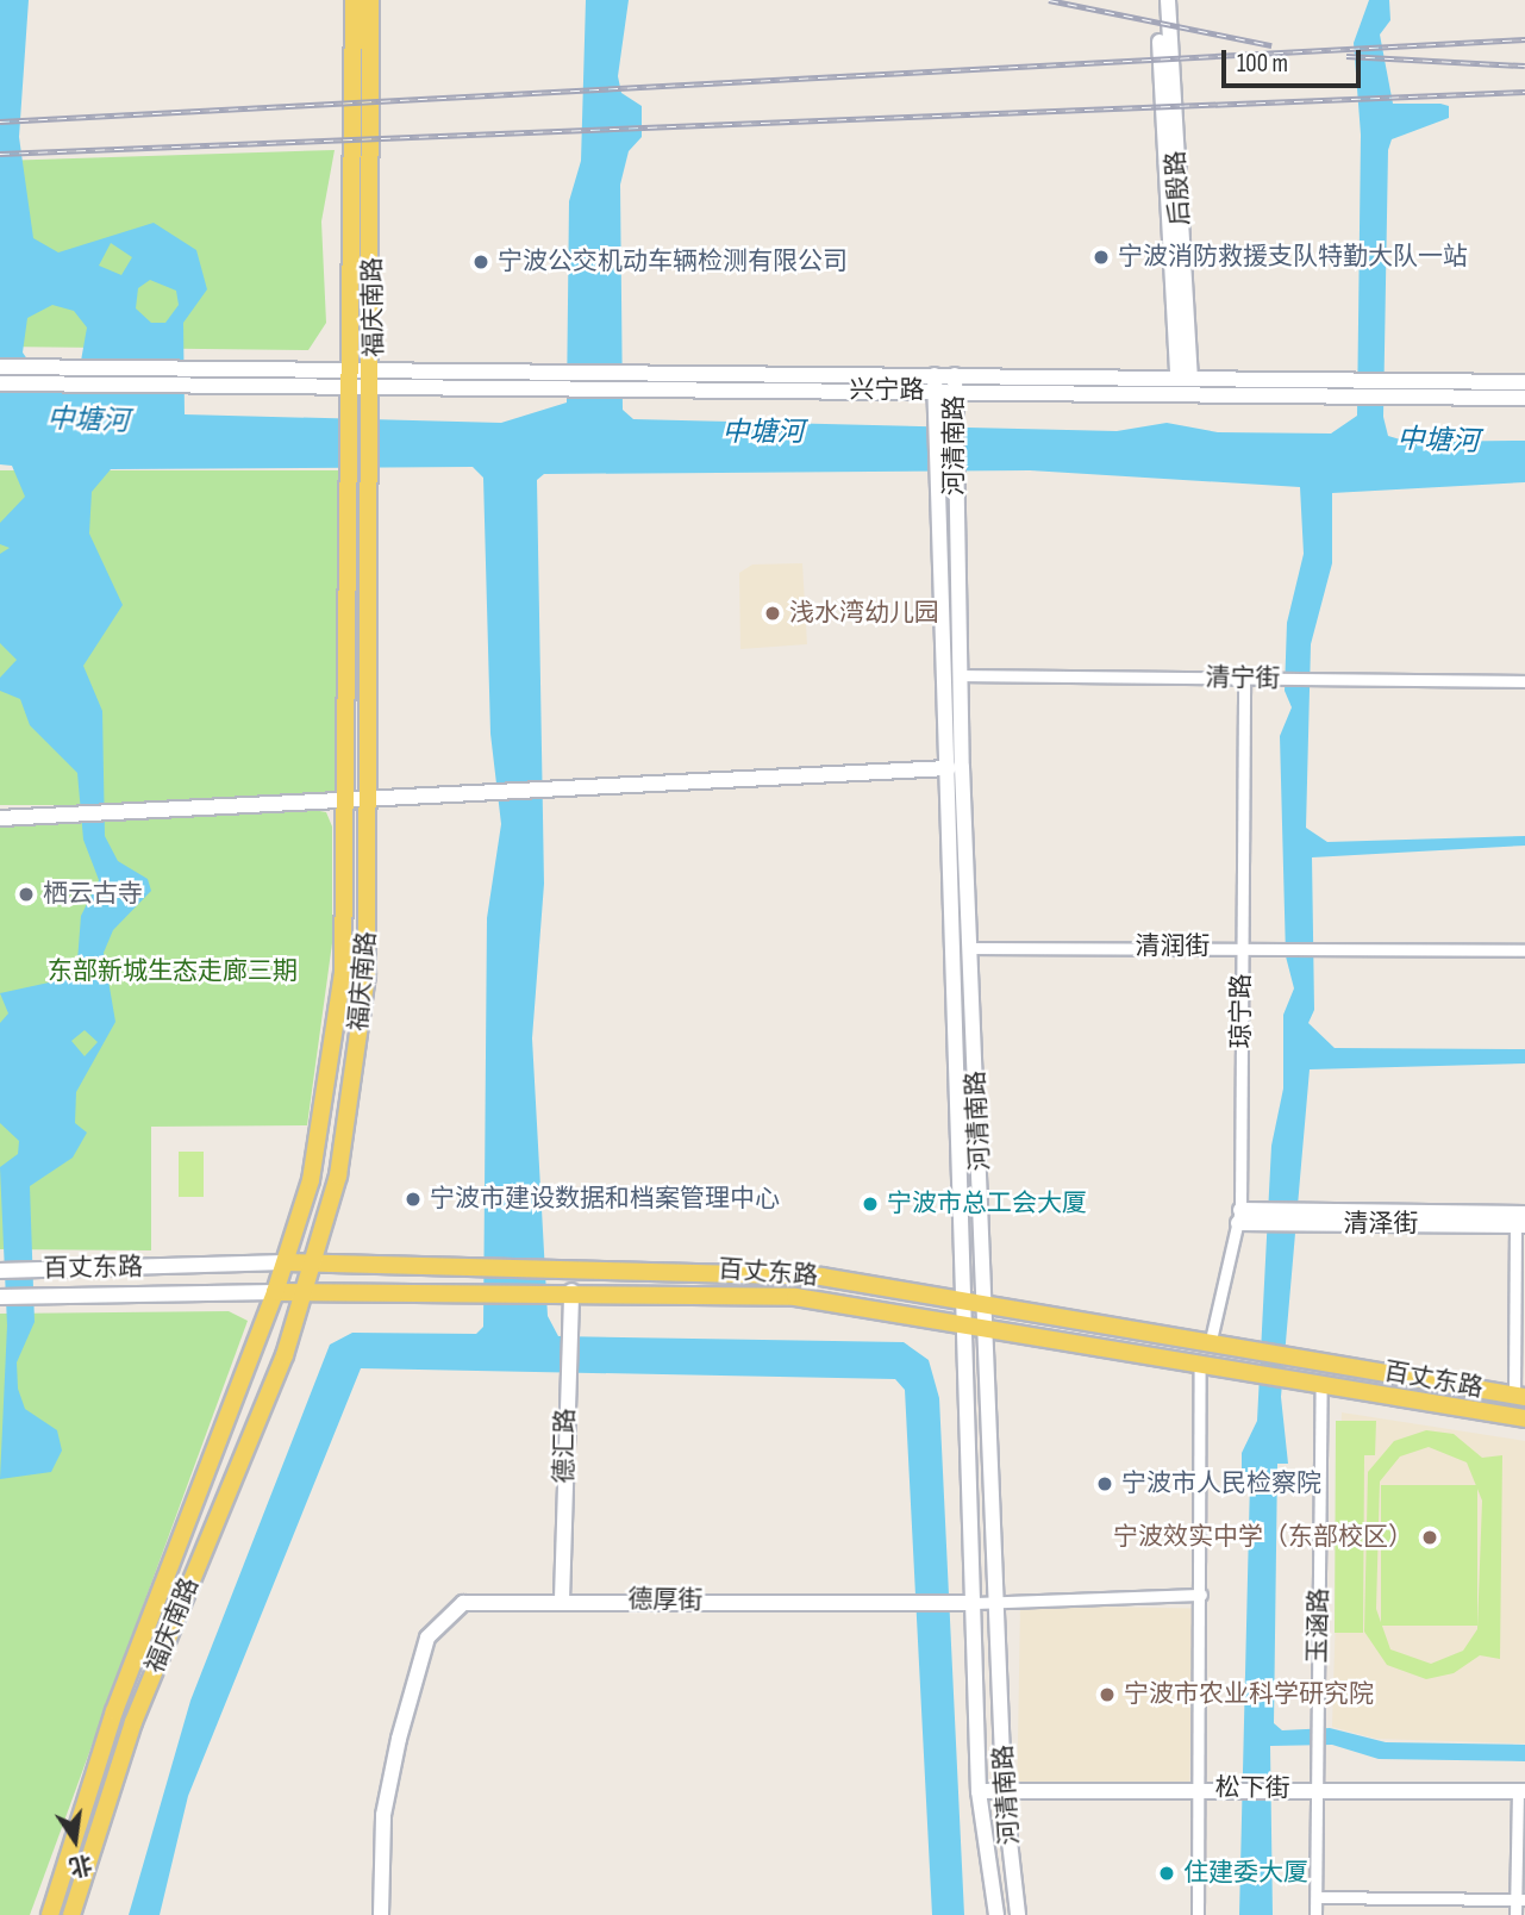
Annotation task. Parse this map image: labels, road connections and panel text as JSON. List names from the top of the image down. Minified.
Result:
{"streets":{"main road":["后殷路","福庆南路","兴宁路","河清南路","清泽街","百丈东路","德汇路","德厚街","松下街"],"street":["清宁街","清润街","琼宁路","玉涵路"]},"crossings":[["福庆南路","兴宁路"],["福庆南路","百丈东路"],["兴宁路","河清南路"],["河清南路","清宁街"],["河清南路","清润街"],["河清南路","百丈东路"],["河清南路","德厚街"],["河清南路","松下街"],["清宁街","琼宁路"],["清润街","琼宁路"],["琼宁路","清泽街"],["琼宁路","百丈东路"],["百丈东路","德汇路"],["百丈东路","玉涵路"],["德汇路","德厚街"],["玉涵路","松下街"]],"water":["中塘河"],"parks":["东部新城生态走廊三期"],"places":["宁波消防救援支队特勤大队一站","宁波公交机动车辆检测有限公司","浅水湾幼儿园","栖云古寺","宁波市建设数据和档案管理中心","宁波市总工会大厦","宁波市人民检察院","宁波效实中学（东部校区）","宁波市农业科学研究院","住建委大厦"],"scale_bar":"100 m","north":"bottom"}
